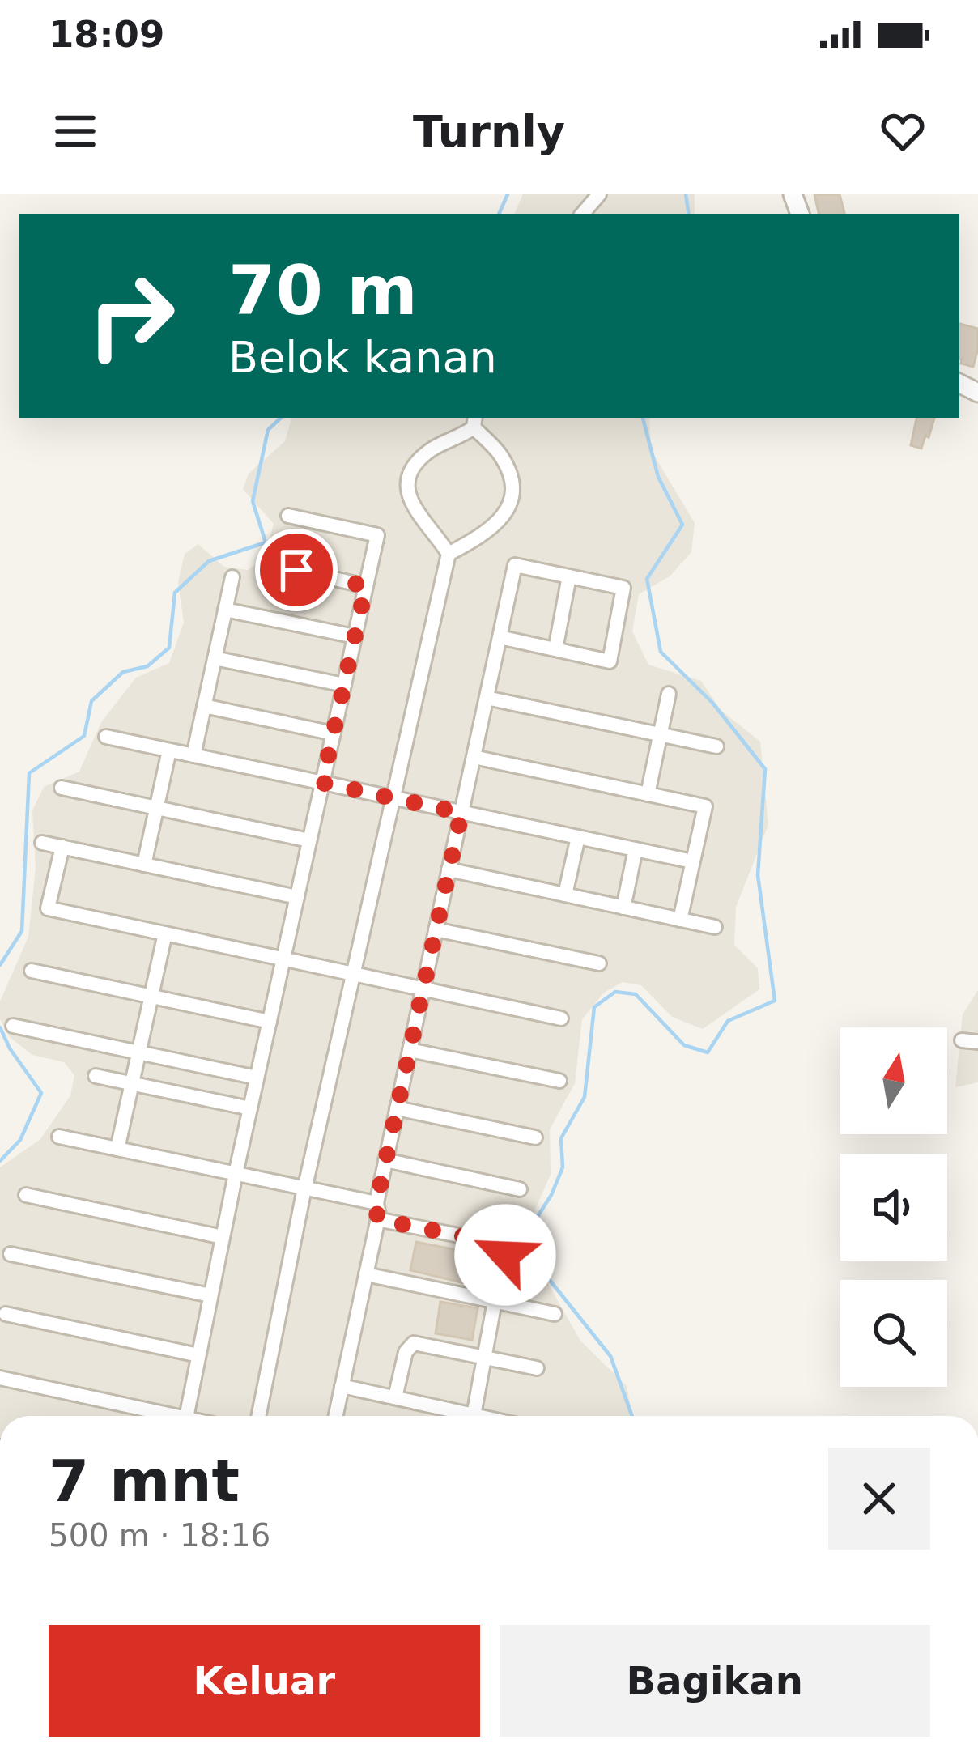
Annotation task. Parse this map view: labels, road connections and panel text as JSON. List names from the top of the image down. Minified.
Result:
{"north":"top","page":{"status":"18:09","header":"Turnly","turn":["70 m","Belok kanan"],"heading":["7 mnt","500 m · 18:16"],"buttons":["Keluar","Bagikan"]}}
